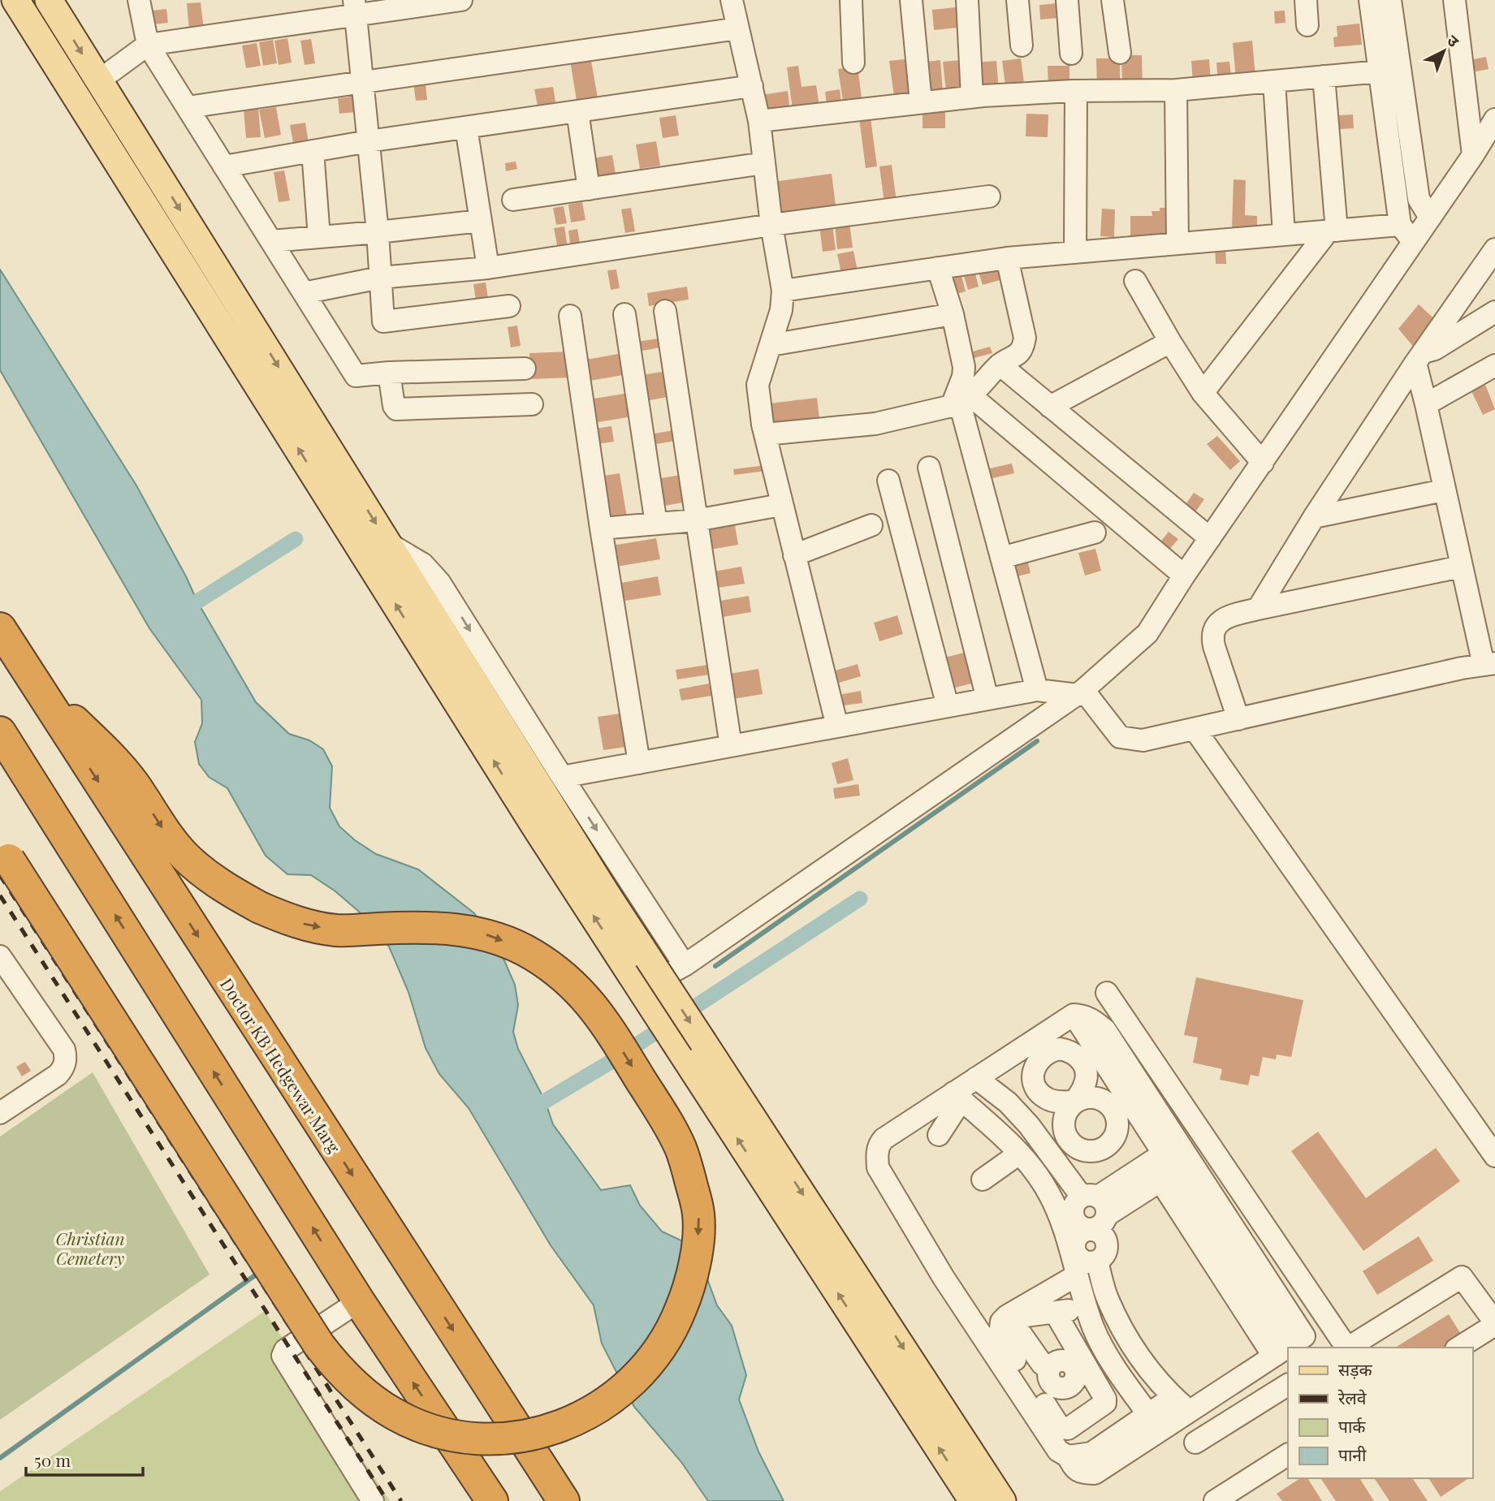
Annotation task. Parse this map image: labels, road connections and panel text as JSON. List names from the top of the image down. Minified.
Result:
{"streets":{"highway":["Doctor KB Hedgewar Marg"]},"parks":["Christian Cemetery"],"legend":["सड़क","रेलवे","पार्क","पानी"],"scale_bar":"50 m","north":"top right"}
